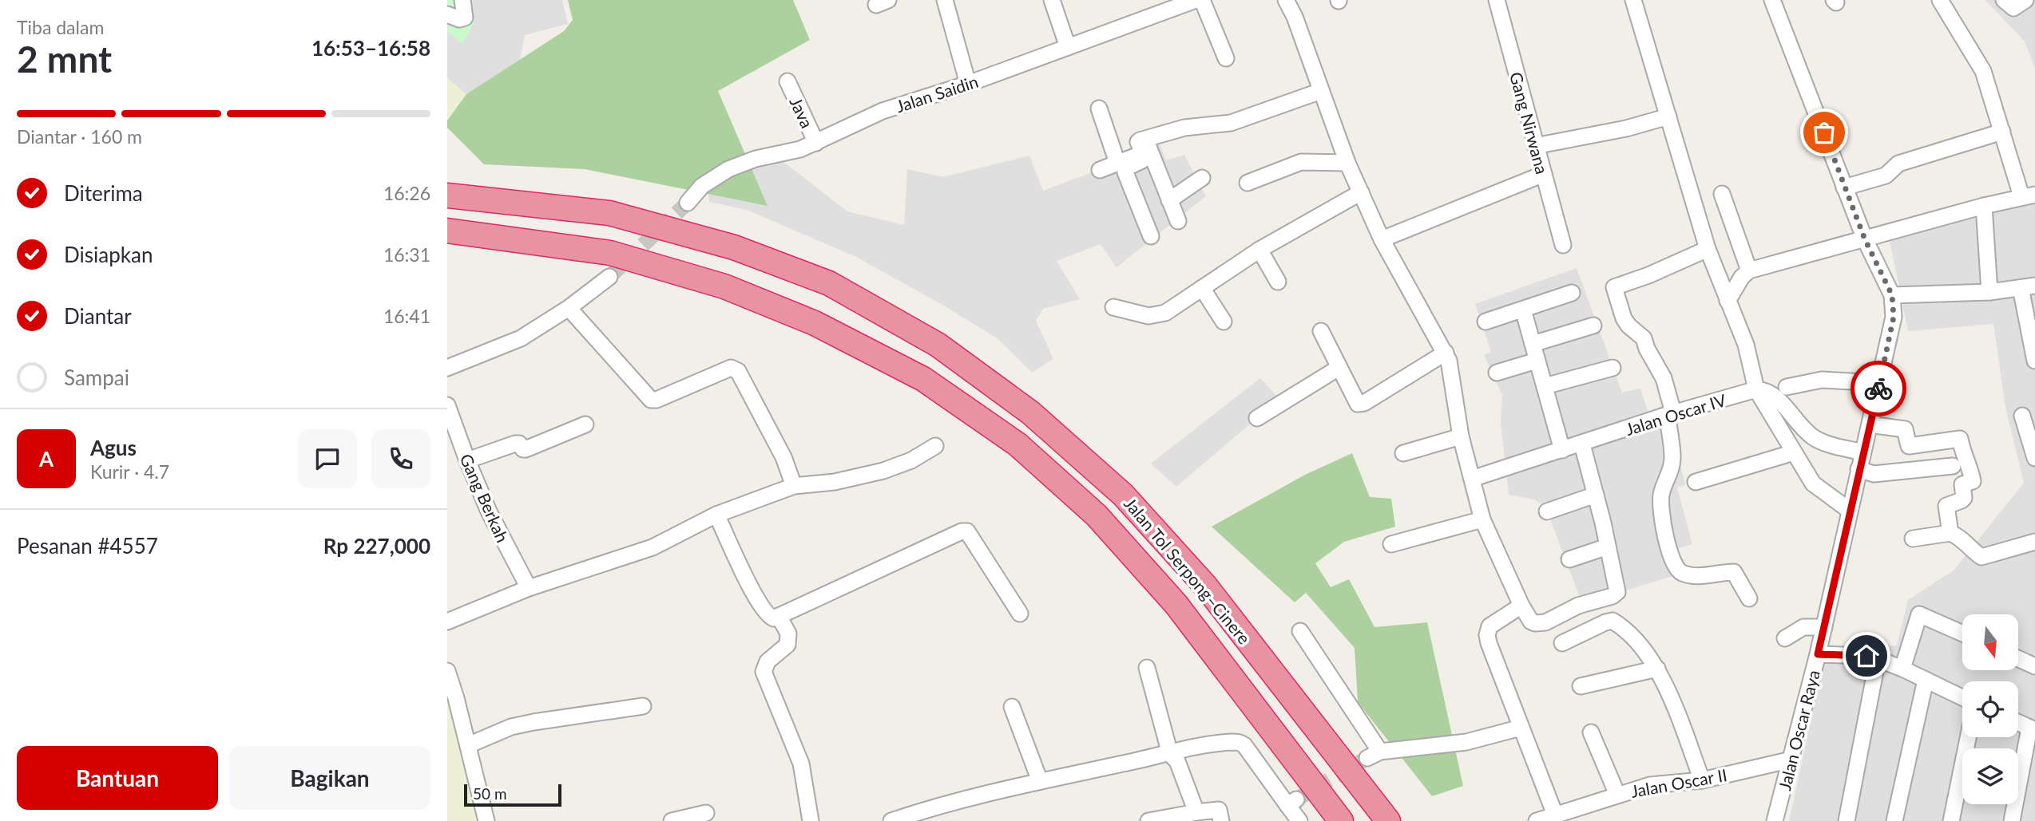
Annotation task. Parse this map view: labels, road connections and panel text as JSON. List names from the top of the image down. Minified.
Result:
{"streets":{"highway":["Jalan Tol Serpong–Cinere"],"street":["Jalan Saidin","Java","Gang Nirwana","Jalan Oscar IV","Gang Berkah","Jalan Oscar Raya","Jalan Oscar II"]},"crossings":[["Jalan Saidin","Java"],["Jalan Oscar Raya","Jalan Oscar II"]],"scale_bar":"50 m","north":"bottom","page":{"heading":["2 mnt","Tiba dalam","16:53–16:58"],"panel":["Agus","Kurir · 4.7","Pesanan #4557","Rp 227,000"],"bar":"Diantar · 160 m","list":[["Diterima","16:26"],["Disiapkan","16:31"],["Diantar","16:41"],"Sampai"],"round":"A","buttons":["Bantuan","Bagikan"],"scale":"50 m"}}
